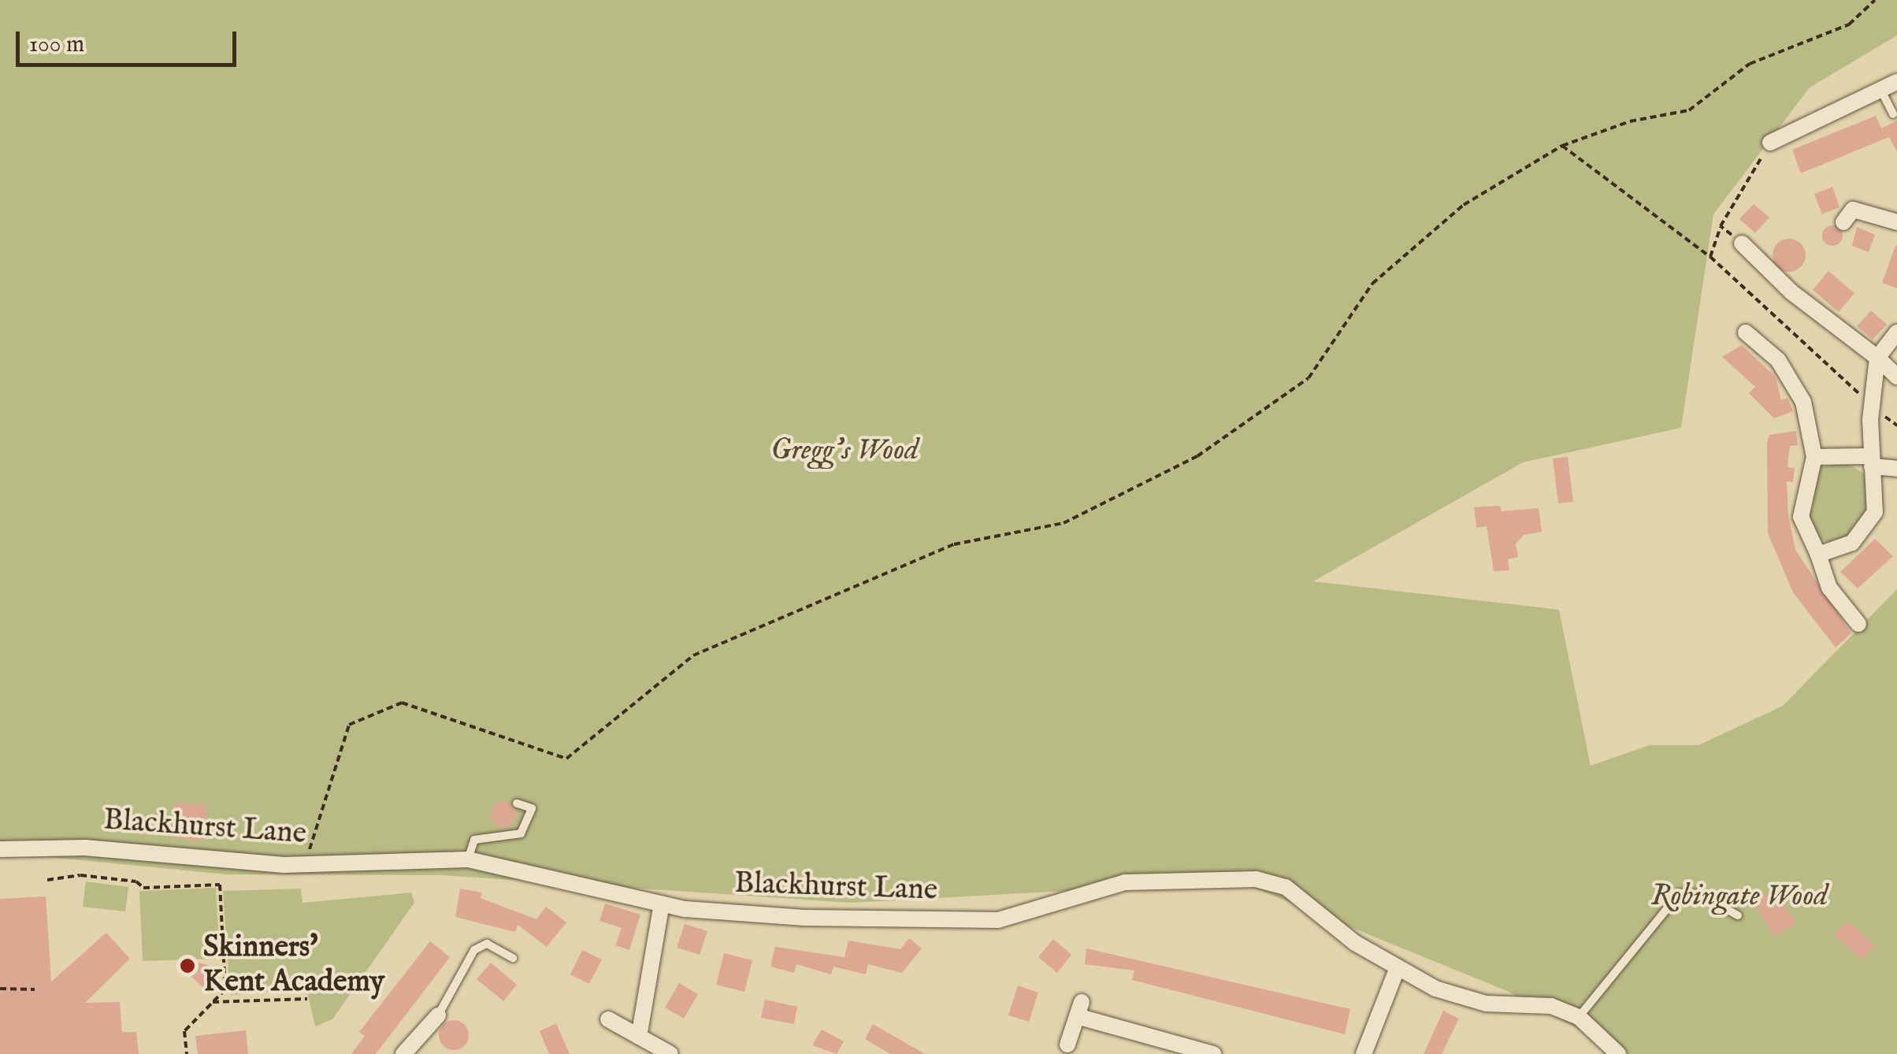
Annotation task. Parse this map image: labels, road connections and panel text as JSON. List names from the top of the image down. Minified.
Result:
{"streets":{"street":["Blackhurst Lane"]},"parks":["Gregg's Wood","Robingate Wood"],"places":["Skinners' Kent Academy"],"scale_bar":"100 m"}
